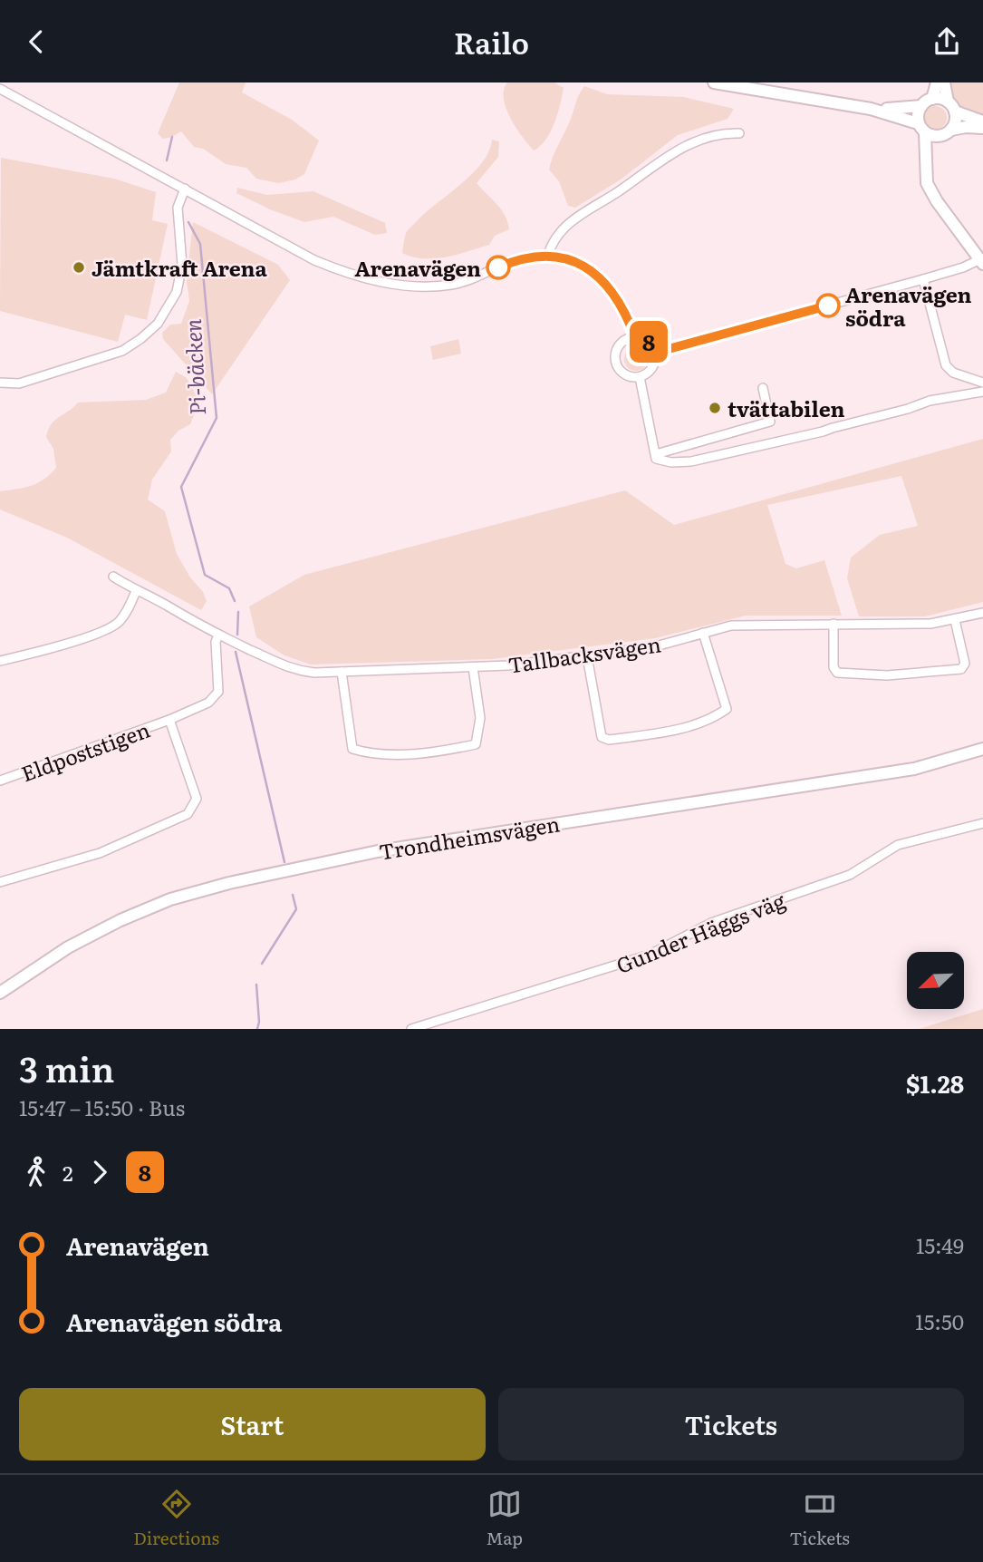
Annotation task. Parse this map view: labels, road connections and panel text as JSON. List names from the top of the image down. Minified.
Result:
{"streets":{"main road":["Trondheimsvägen"],"street":["Tallbacksvägen","Eldpoststigen","Gunder Häggs väg"]},"crossings":[["Tallbacksvägen","Eldpoststigen"]],"water":["Pi-bäcken"],"places":["Jämtkraft Arena","Arenavägen","Arenavägen södra","tvättabilen"],"lines":["bus line 8"],"north":"bottom left","page":{"header":"Railo","on_map":"8","heading":["3 min","15:47 – 15:50 · Bus","$1.28"],"legs":["2","8"],"list":[{"name":"Arenavägen","value":"15:49"},{"name":"Arenavägen södra","value":"15:50"}],"buttons":["Start","Tickets"],"tabs":["Directions","Map","Tickets"]}}
